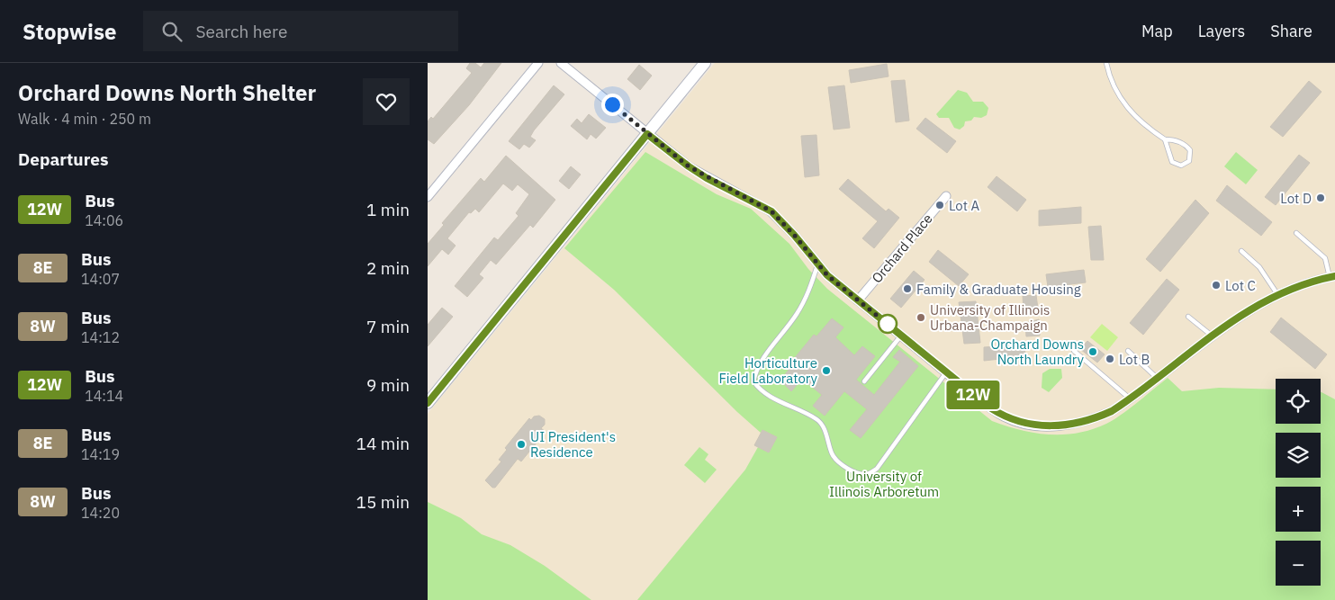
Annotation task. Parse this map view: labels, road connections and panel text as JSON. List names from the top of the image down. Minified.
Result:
{"streets":{"street":["Orchard Place"]},"parks":["University of Illinois Arboretum"],"places":["Lot D","Lot A","Lot C","Family & Graduate Housing","University of Illinois Urbana-Champaign","Orchard Downs North Laundry","Lot B","Horticulture Field Laboratory","UI President's Residence"],"lines":["bus line 12W"],"page":{"header":"Stopwise","search":"Search here","nav":["Map","Layers","Share"],"heading":[["Orchard Downs North Shelter","Walk · 4 min · 250 m"],"Departures"],"on_map":"12W","list":[{"mark":"12W","name":"Bus","note":"14:06","value":"1 min"},{"mark":"8E","name":"Bus","note":"14:07","value":"2 min"},{"mark":"8W","name":"Bus","note":"14:12","value":"7 min"},{"mark":"12W","name":"Bus","note":"14:14","value":"9 min"},{"mark":"8E","name":"Bus","note":"14:19","value":"14 min"},{"mark":"8W","name":"Bus","note":"14:20","value":"15 min"}],"map_buttons":["+","−"]}}
